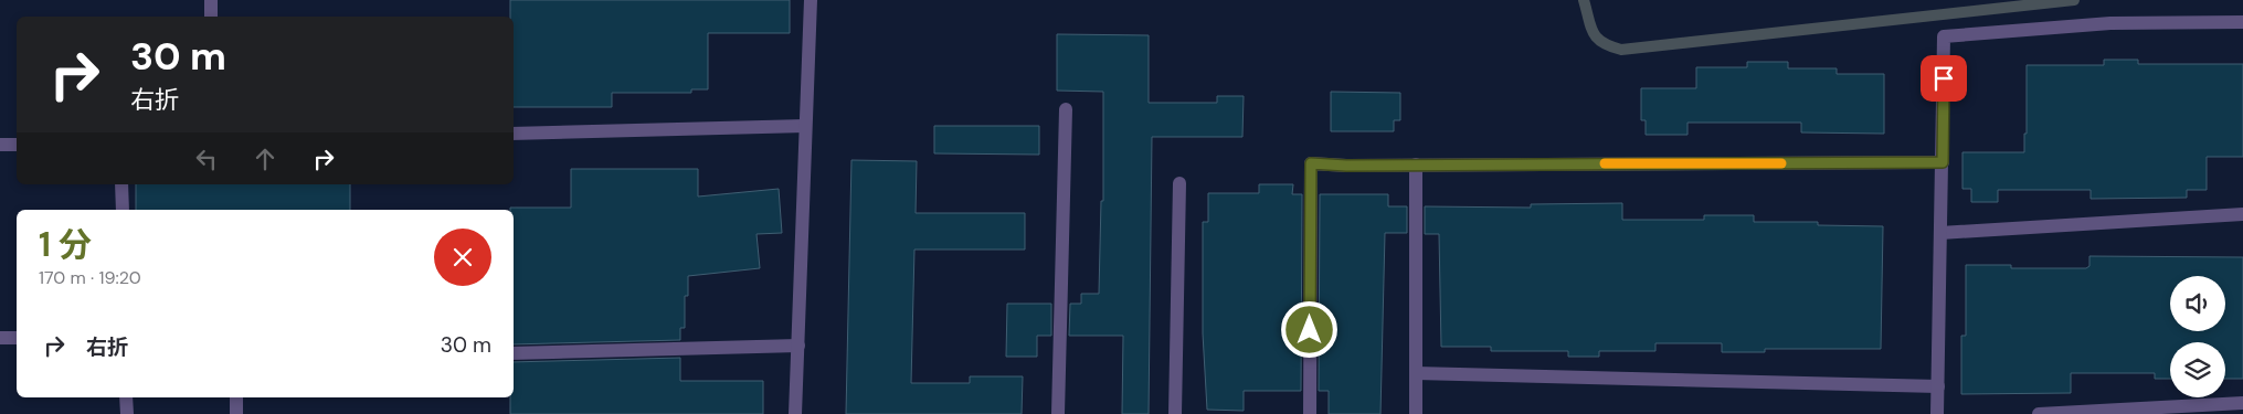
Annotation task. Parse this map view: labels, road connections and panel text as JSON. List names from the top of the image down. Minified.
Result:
{"page":{"turn":["30 m","右折"],"heading":["1 分","170 m · 19:20"],"list":[{"name":"右折","value":"30 m"}]}}
